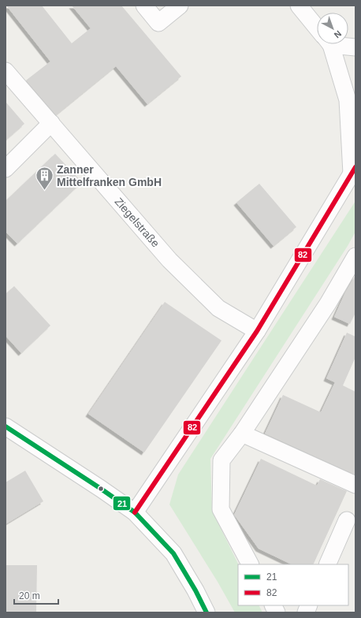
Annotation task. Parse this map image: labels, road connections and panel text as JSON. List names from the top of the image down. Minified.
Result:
{"streets":{"street":["Ziegelstraße"]},"places":{"building":["Zanner Mittelfranken GmbH"]},"lines":["transit line 82","transit line 21"],"legend":["21","82"],"scale_bar":"20 m","north":"bottom right"}
